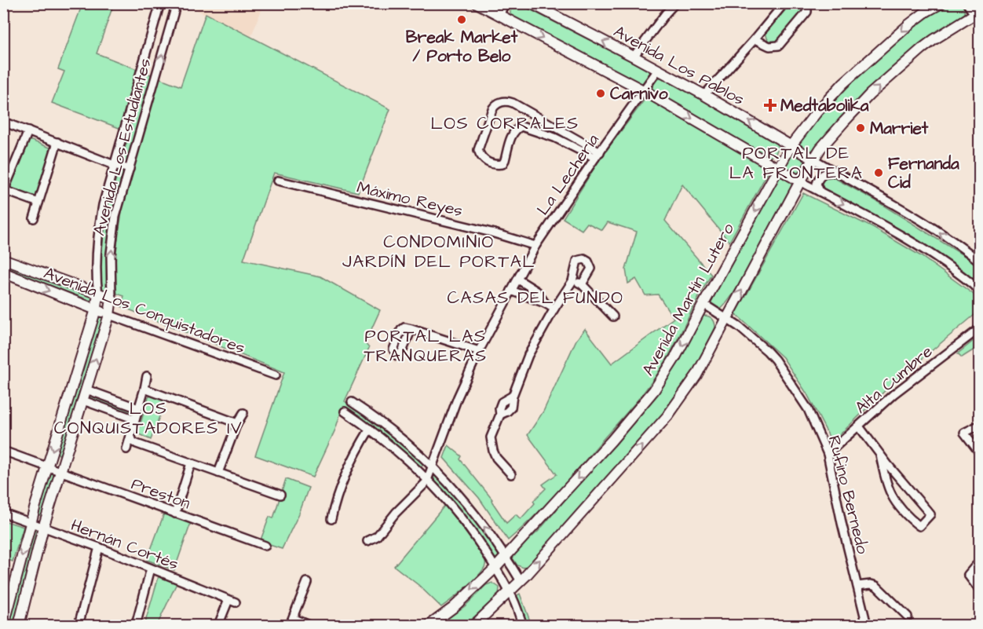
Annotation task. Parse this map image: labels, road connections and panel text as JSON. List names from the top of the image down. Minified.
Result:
{"streets":{"street":["Avenida Los Pablos","Avenida Los Estudiantes","La Lechería","Máximo Reyes","Avenida Martín Lutero","Avenida Los Conquistadores","Alta Cumbre","Preston","Rufino Bernedo","Hernán Cortés"]},"crossings":[["Avenida Los Pablos","La Lechería"],["Avenida Los Pablos","Avenida Martín Lutero"],["Avenida Los Estudiantes","Avenida Los Conquistadores"],["Avenida Los Estudiantes","Preston"],["Avenida Los Estudiantes","Hernán Cortés"],["La Lechería","Máximo Reyes"],["Avenida Martín Lutero","Rufino Bernedo"],["Alta Cumbre","Rufino Bernedo"]],"districts":["LOS CORRALES","PORTAL DE LA FRONTERA","CONDOMINIO JARDÍN DEL PORTAL","CASAS DEL FUNDO","PORTAL LAS TRANQUERAS","LOS CONQUISTADORES IV"],"places":{"other":["Break Market / Porto Belo","Carnivo","Marriet","Fernanda Cid"],"health":["Medtabolika"]}}
